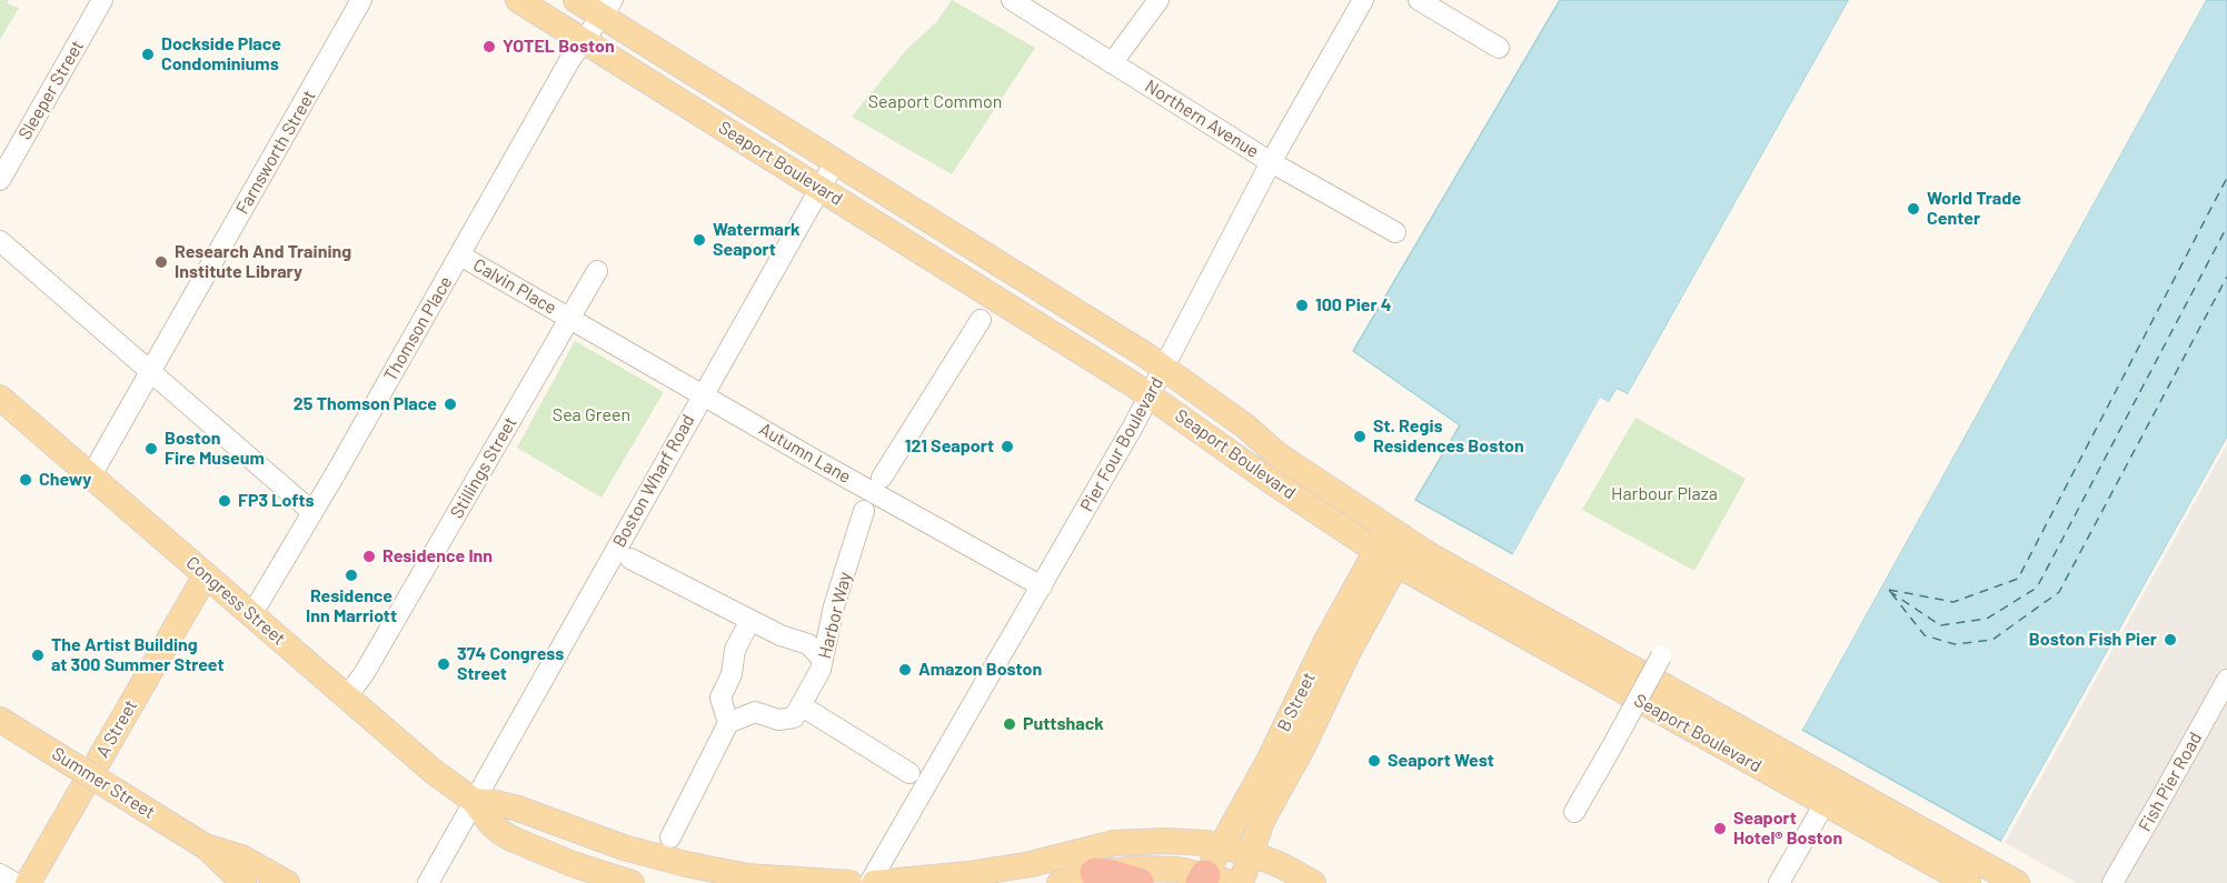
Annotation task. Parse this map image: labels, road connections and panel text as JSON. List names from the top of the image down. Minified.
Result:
{"streets":{"main road":["Seaport Boulevard","Congress Street","B Street","A Street","Summer Street"],"street":["Sleeper Street","Northern Avenue","Farnsworth Street","Calvin Place","Thomson Place","Pier Four Boulevard","Autumn Lane","Stillings Street","Boston Wharf Road","Harbor Way","Fish Pier Road"]},"crossings":[["Northern Avenue","Pier Four Boulevard"],["Farnsworth Street","Congress Street"],["Seaport Boulevard","Thomson Place"],["Seaport Boulevard","Pier Four Boulevard"],["Seaport Boulevard","Boston Wharf Road"],["Seaport Boulevard","B Street"],["Calvin Place","Thomson Place"],["Calvin Place","Autumn Lane"],["Calvin Place","Stillings Street"],["Thomson Place","Congress Street"],["Pier Four Boulevard","Autumn Lane"],["Autumn Lane","Stillings Street"],["Autumn Lane","Boston Wharf Road"],["Stillings Street","Congress Street"],["Boston Wharf Road","Congress Street"],["Congress Street","A Street"]],"parks":["Seaport Common","Sea Green","Harbour Plaza"],"places":["YOTEL Boston","Dockside Place Condominiums","World Trade Center","Watermark Seaport","Research And Training Institute Library","100 Pier 4","25 Thomson Place","St. Regis Residences Boston","121 Seaport","Boston Fire Museum","Chewy","FP3 Lofts","Residence Inn","Residence Inn Marriott","Boston Fish Pier","The Artist Building at 300 Summer Street","374 Congress Street","Amazon Boston","Puttshack","Seaport West","Seaport Hotel® Boston"]}
